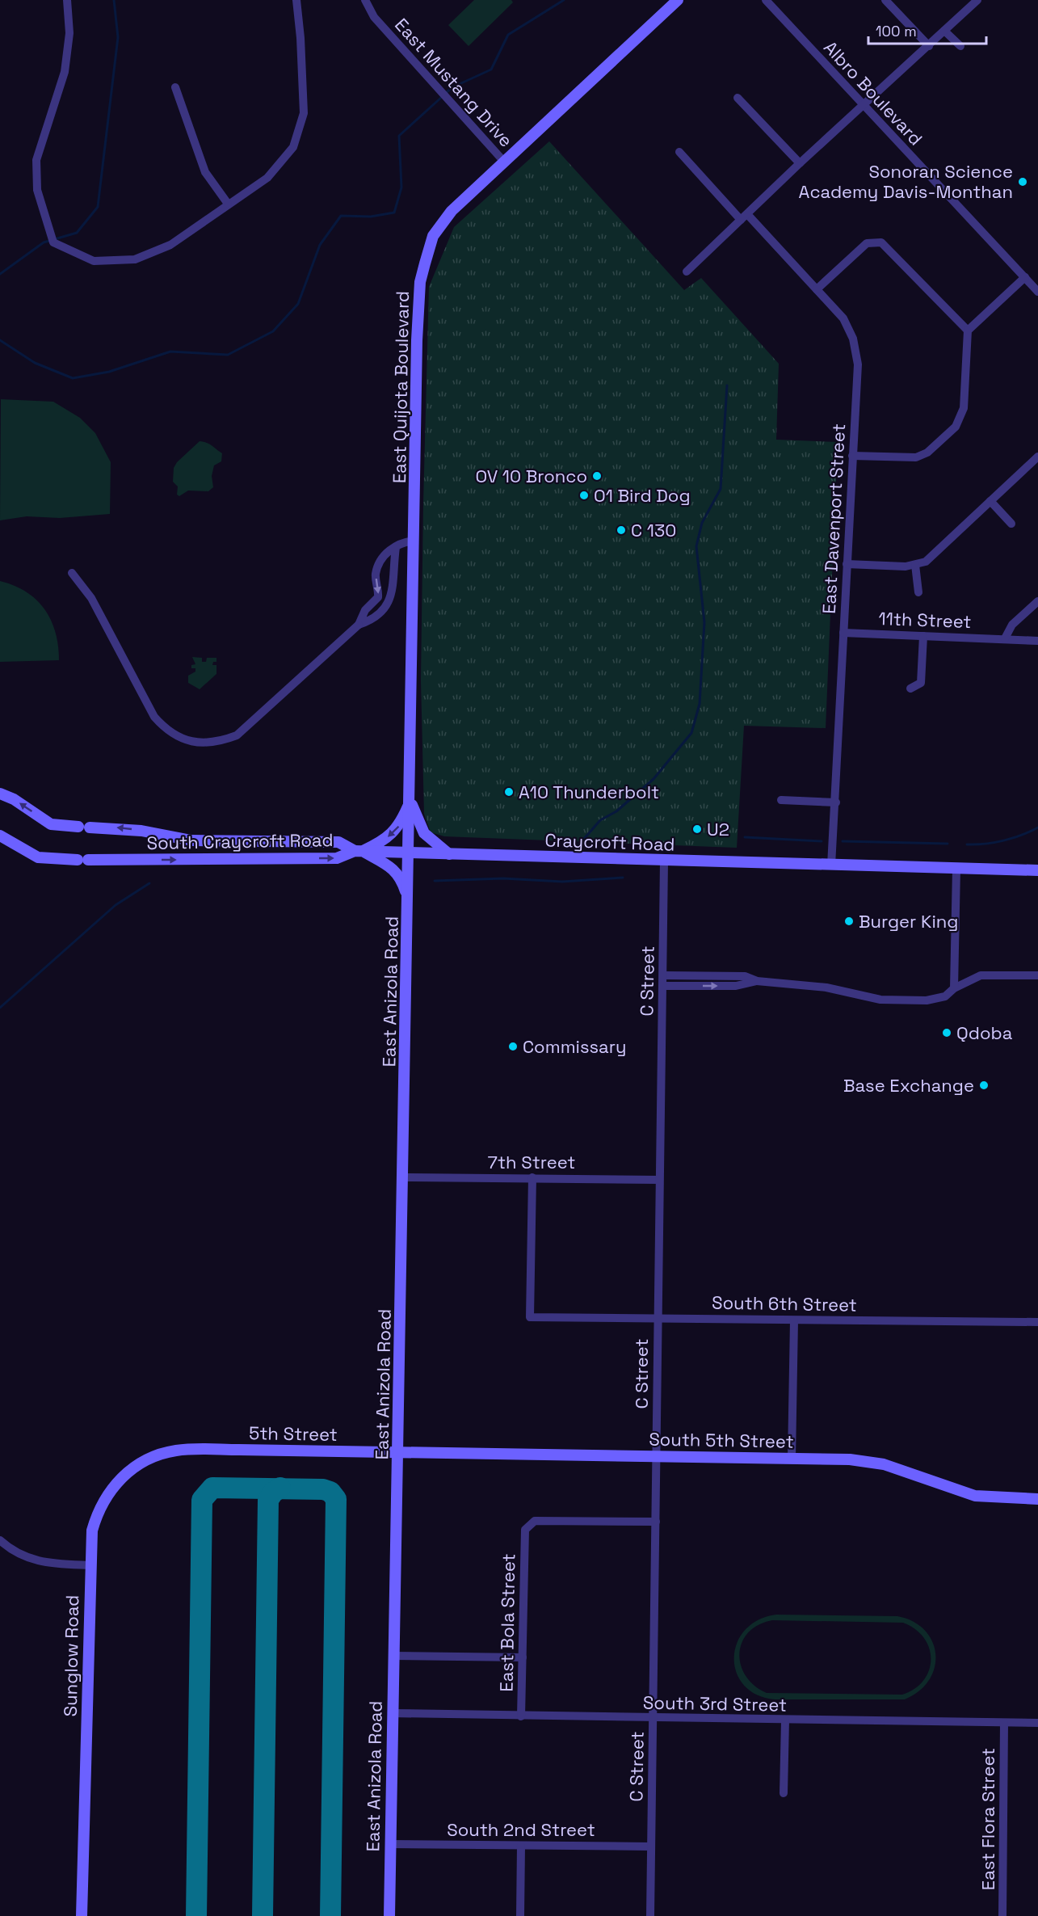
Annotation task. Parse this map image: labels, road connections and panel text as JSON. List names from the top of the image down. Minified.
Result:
{"streets":{"street":["East Mustang Drive","Albro Boulevard","East Quijota Boulevard","East Davenport Street","11th Street","South Craycroft Road","Craycroft Road","C Street","East Anizola Road","7th Street","South 6th Street","5th Street","South 5th Street","East Bola Street","Sunglow Road","South 3rd Street","East Flora Street","South 2nd Street"]},"crossings":[["East Mustang Drive","East Quijota Boulevard"],["East Quijota Boulevard","Craycroft Road"],["East Quijota Boulevard","East Anizola Road"],["East Davenport Street","11th Street"],["East Davenport Street","Craycroft Road"],["South Craycroft Road","Craycroft Road"],["Craycroft Road","C Street"],["Craycroft Road","East Anizola Road"],["C Street","7th Street"],["C Street","South 6th Street"],["C Street","South 5th Street"],["C Street","East Bola Street"],["C Street","South 3rd Street"],["C Street","South 2nd Street"],["East Anizola Road","7th Street"],["East Anizola Road","5th Street"],["East Anizola Road","South 5th Street"],["East Anizola Road","South 3rd Street"],["East Anizola Road","South 2nd Street"],["7th Street","South 6th Street"],["5th Street","South 5th Street"],["5th Street","Sunglow Road"],["East Bola Street","South 3rd Street"],["South 3rd Street","East Flora Street"]],"places":["Sonoran Science Academy Davis-Monthan","OV 10 Bronco","O1 Bird Dog","C 130","A10 Thunderbolt","U2","Burger King","Qdoba","Commissary","Base Exchange"],"scale_bar":"100 m"}
